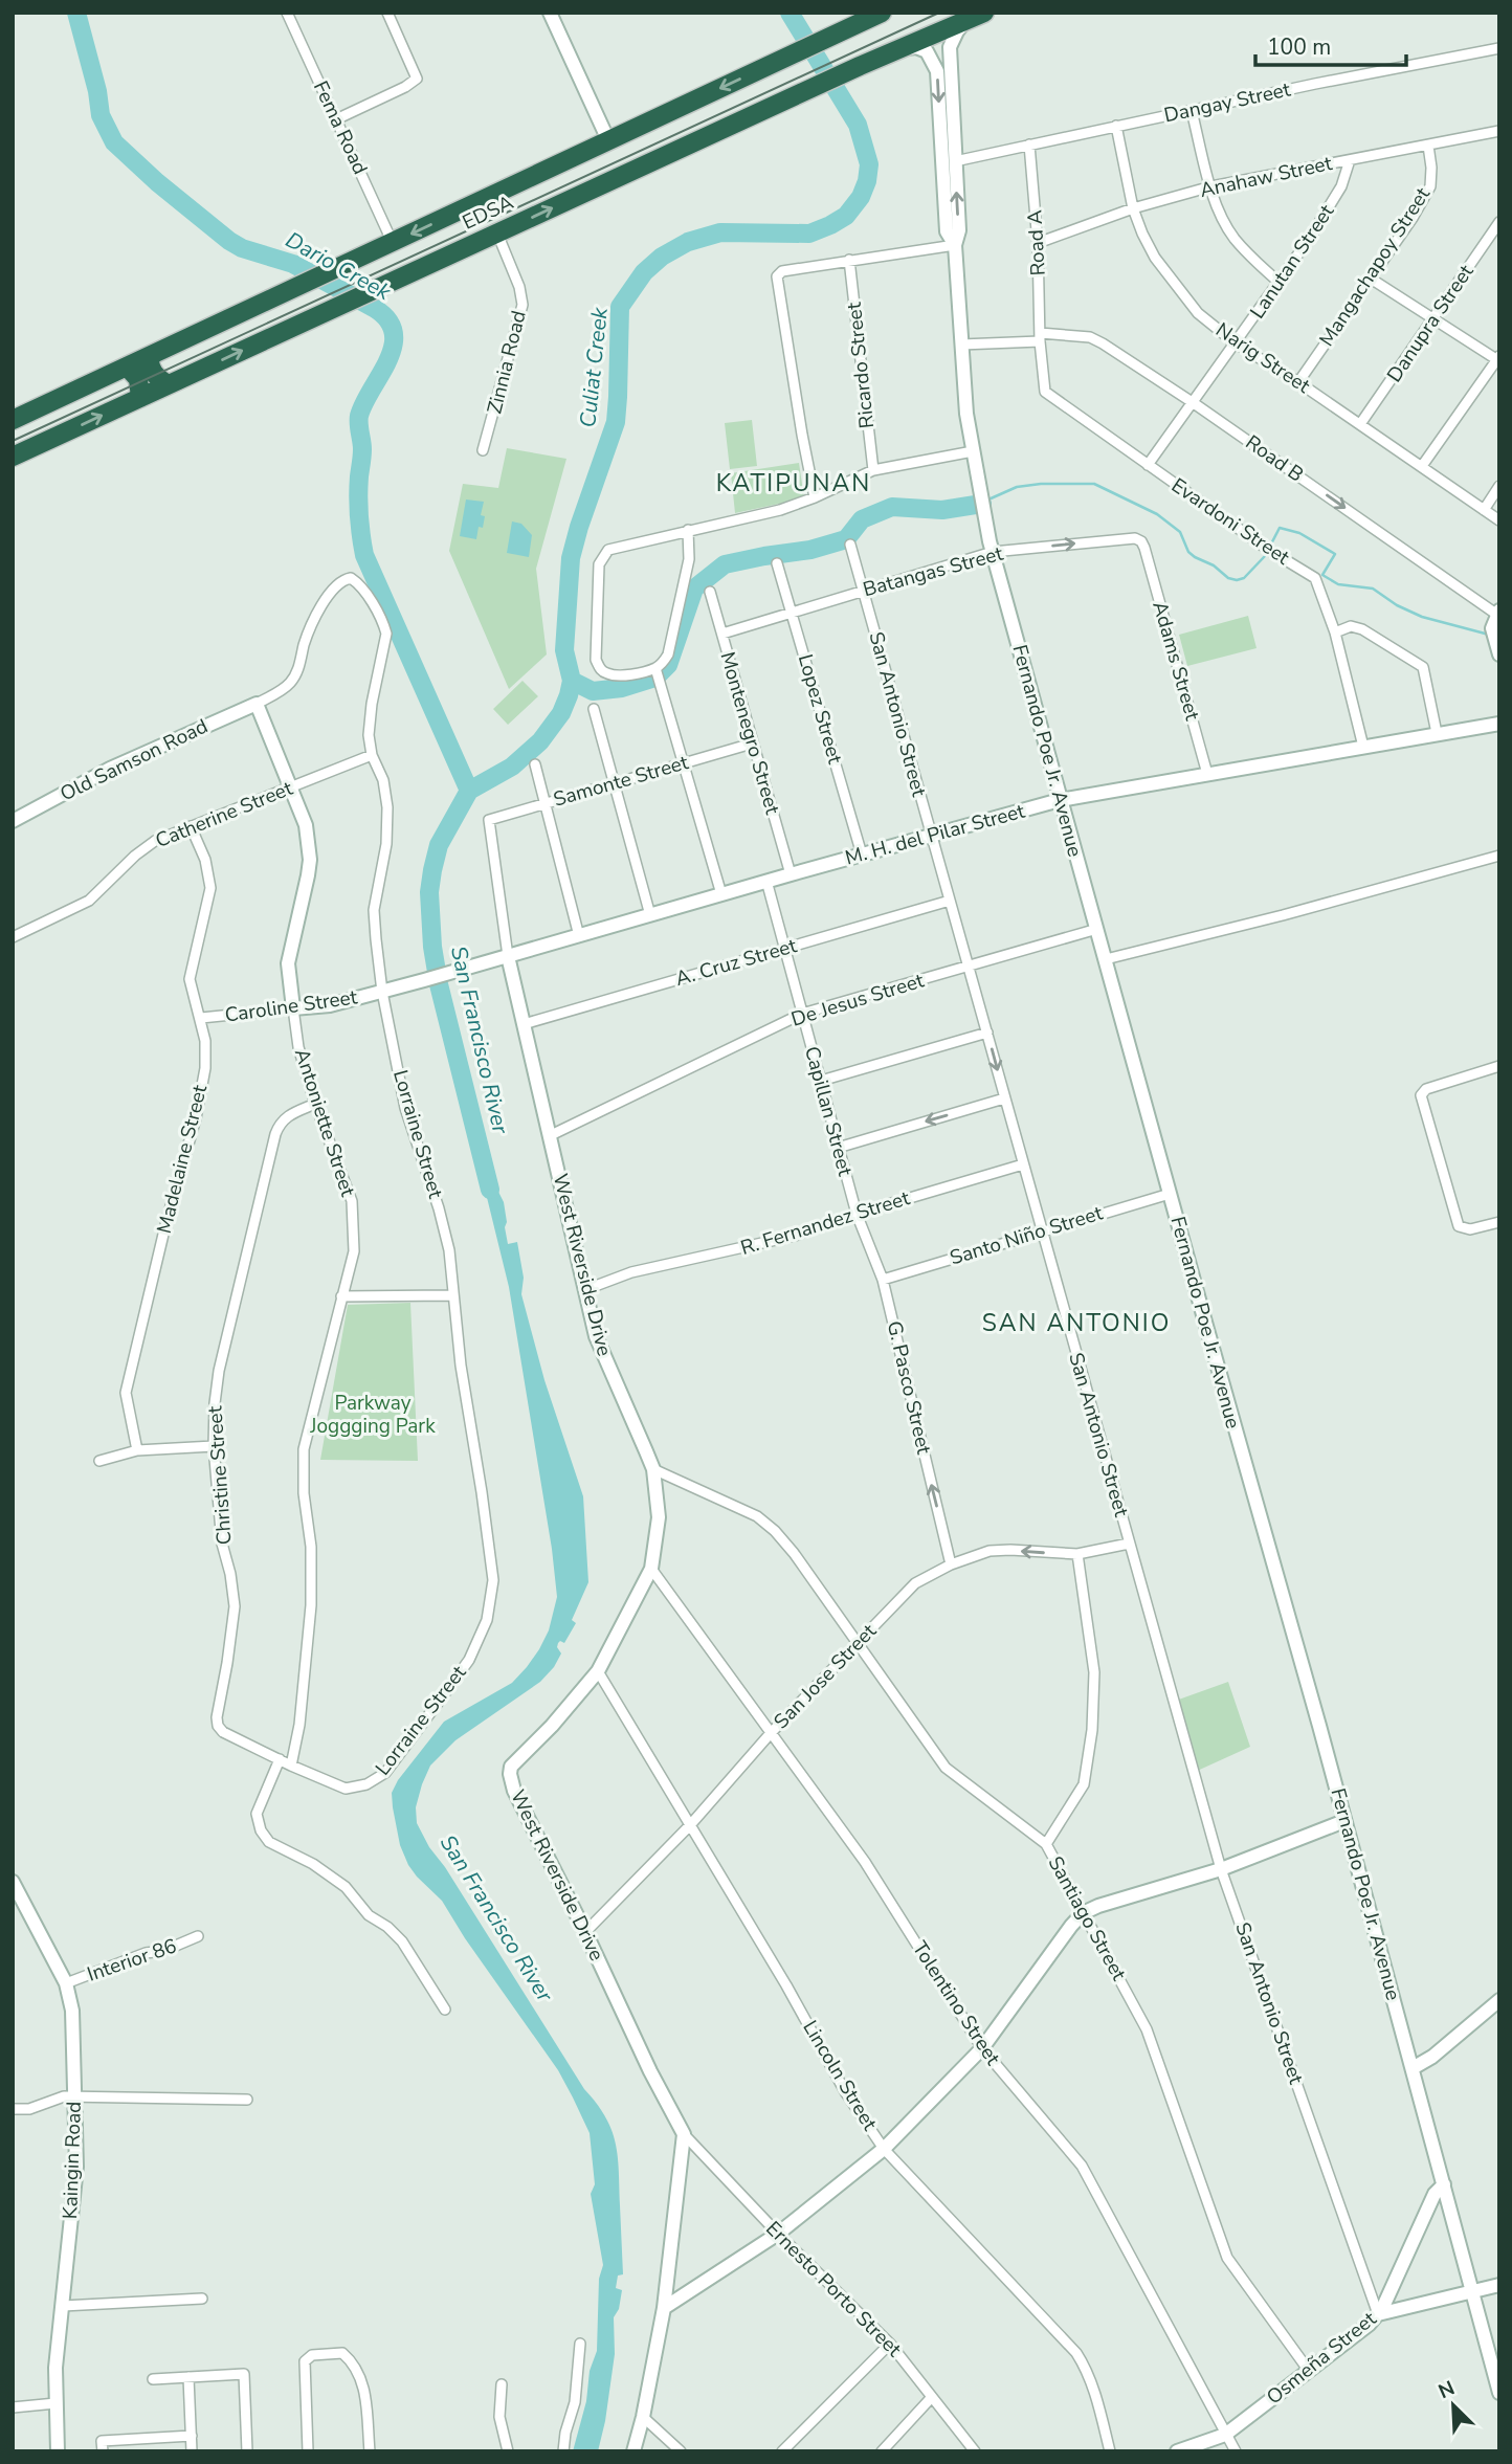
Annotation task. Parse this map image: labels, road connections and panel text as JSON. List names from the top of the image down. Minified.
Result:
{"streets":{"highway":["EDSA"],"street":["Dangay Street","Fema Road","Anahaw Street","Road A","Lanutan Street","Mangachapoy Street","Danupra Street","Narig Street","Zinnia Road","Ricardo Street","Road B","Evardoni Street","Batangas Street","Adams Street","Lopez Street","San Antonio Street","Montenegro Street","Fernando Poe Jr. Avenue","Old Samson Road","Samonte Street","Catherine Street","M. H. del Pilar Street","A. Cruz Street","De Jesus Street","Caroline Street","Capillan Street","Antoniette Street","Lorraine Street","Madelaine Street","R. Fernandez Street","Santo Niño Street","West Riverside Drive","G. Pasco Street","Christine Street","San Jose Street","Santiago Street","Interior 86","Tolentino Street","Lincoln Street","Kaingin Road","Ernesto Porto Street","Osmeña Street"]},"crossings":[["Dangay Street","Road A"],["Dangay Street","Narig Street"],["Dangay Street","Fernando Poe Jr. Avenue"],["Fema Road","EDSA"],["Anahaw Street","Road A"],["Anahaw Street","Lanutan Street"],["Anahaw Street","Mangachapoy Street"],["Anahaw Street","Narig Street"],["EDSA","Zinnia Road"],["EDSA","Fernando Poe Jr. Avenue"],["Road A","Road B"],["Road A","Evardoni Street"],["Lanutan Street","Narig Street"],["Lanutan Street","Road B"],["Lanutan Street","Evardoni Street"],["Mangachapoy Street","Narig Street"],["Danupra Street","Narig Street"],["Road B","Evardoni Street"],["Road B","Fernando Poe Jr. Avenue"],["Evardoni Street","M. H. del Pilar Street"],["Batangas Street","Adams Street"],["Batangas Street","Lopez Street"],["Batangas Street","San Antonio Street"],["Batangas Street","Montenegro Street"],["Batangas Street","Fernando Poe Jr. Avenue"],["Adams Street","M. H. del Pilar Street"],["Lopez Street","M. H. del Pilar Street"],["San Antonio Street","M. H. del Pilar Street"],["San Antonio Street","A. Cruz Street"],["San Antonio Street","De Jesus Street"],["San Antonio Street","R. Fernandez Street"],["San Antonio Street","Santo Niño Street"],["San Antonio Street","San Jose Street"],["San Antonio Street","Osmeña Street"],["Montenegro Street","Samonte Street"],["Montenegro Street","M. H. del Pilar Street"],["Fernando Poe Jr. Avenue","M. H. del Pilar Street"],["Fernando Poe Jr. Avenue","De Jesus Street"],["Fernando Poe Jr. Avenue","Santo Niño Street"],["Fernando Poe Jr. Avenue","Osmeña Street"],["Old Samson Road","Antoniette Street"],["Old Samson Road","Lorraine Street"],["Samonte Street","West Riverside Drive"],["Catherine Street","Antoniette Street"],["Catherine Street","Lorraine Street"],["Catherine Street","Madelaine Street"],["M. H. del Pilar Street","Caroline Street"],["M. H. del Pilar Street","Capillan Street"],["M. H. del Pilar Street","West Riverside Drive"],["A. Cruz Street","Capillan Street"],["A. Cruz Street","West Riverside Drive"],["De Jesus Street","Capillan Street"],["De Jesus Street","West Riverside Drive"],["Caroline Street","Antoniette Street"],["Caroline Street","Lorraine Street"],["Caroline Street","Madelaine Street"],["Capillan Street","R. Fernandez Street"],["Capillan Street","G. Pasco Street"],["Antoniette Street","Lorraine Street"],["Antoniette Street","Christine Street"],["R. Fernandez Street","West Riverside Drive"],["R. Fernandez Street","G. Pasco Street"],["Santo Niño Street","G. Pasco Street"],["West Riverside Drive","San Jose Street"],["West Riverside Drive","Santiago Street"],["West Riverside Drive","Tolentino Street"],["West Riverside Drive","Lincoln Street"],["West Riverside Drive","Ernesto Porto Street"],["G. Pasco Street","San Jose Street"],["San Jose Street","Santiago Street"],["San Jose Street","Tolentino Street"],["San Jose Street","Lincoln Street"],["Santiago Street","Osmeña Street"],["Interior 86","Kaingin Road"],["Tolentino Street","Osmeña Street"]],"one_way":["Road B","G. Pasco Street"],"districts":["KATIPUNAN","SAN ANTONIO"],"water":["Dario Creek","Culiat Creek","San Francisco River"],"parks":["Parkway Joggging Park"],"scale_bar":"100 m","north":"top left"}
